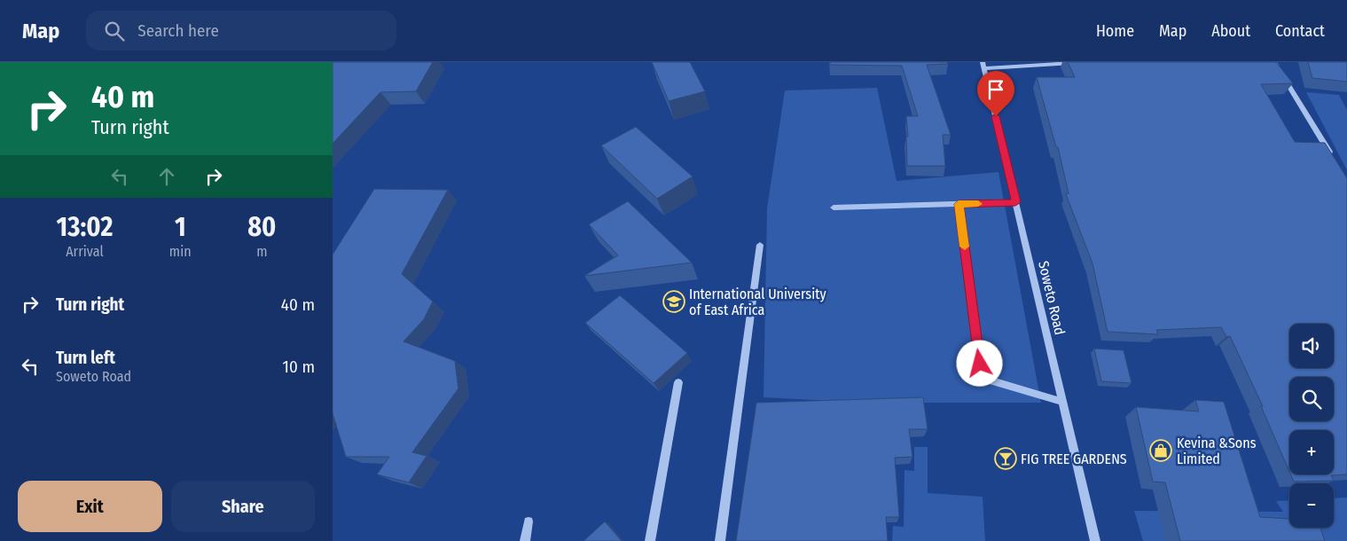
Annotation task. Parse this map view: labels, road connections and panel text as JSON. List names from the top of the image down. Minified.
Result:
{"streets":{"street":["Soweto Road"]},"places":{"school or university":["International University of East Africa"],"shop":["Kevina &Sons Limited"],"bar":["FIG TREE GARDENS"]},"page":{"header":"Map","search":"Search here","nav":["Home","Map","About","Contact"],"turn":["40 m","Turn right"],"eta":["13:02","Arrival","1","min","80","m"],"list":[{"name":"Turn right","value":"40 m"},{"name":"Turn left","note":"Soweto Road","value":"10 m"}],"map_buttons":["+","−"],"buttons":["Exit","Share"]}}
